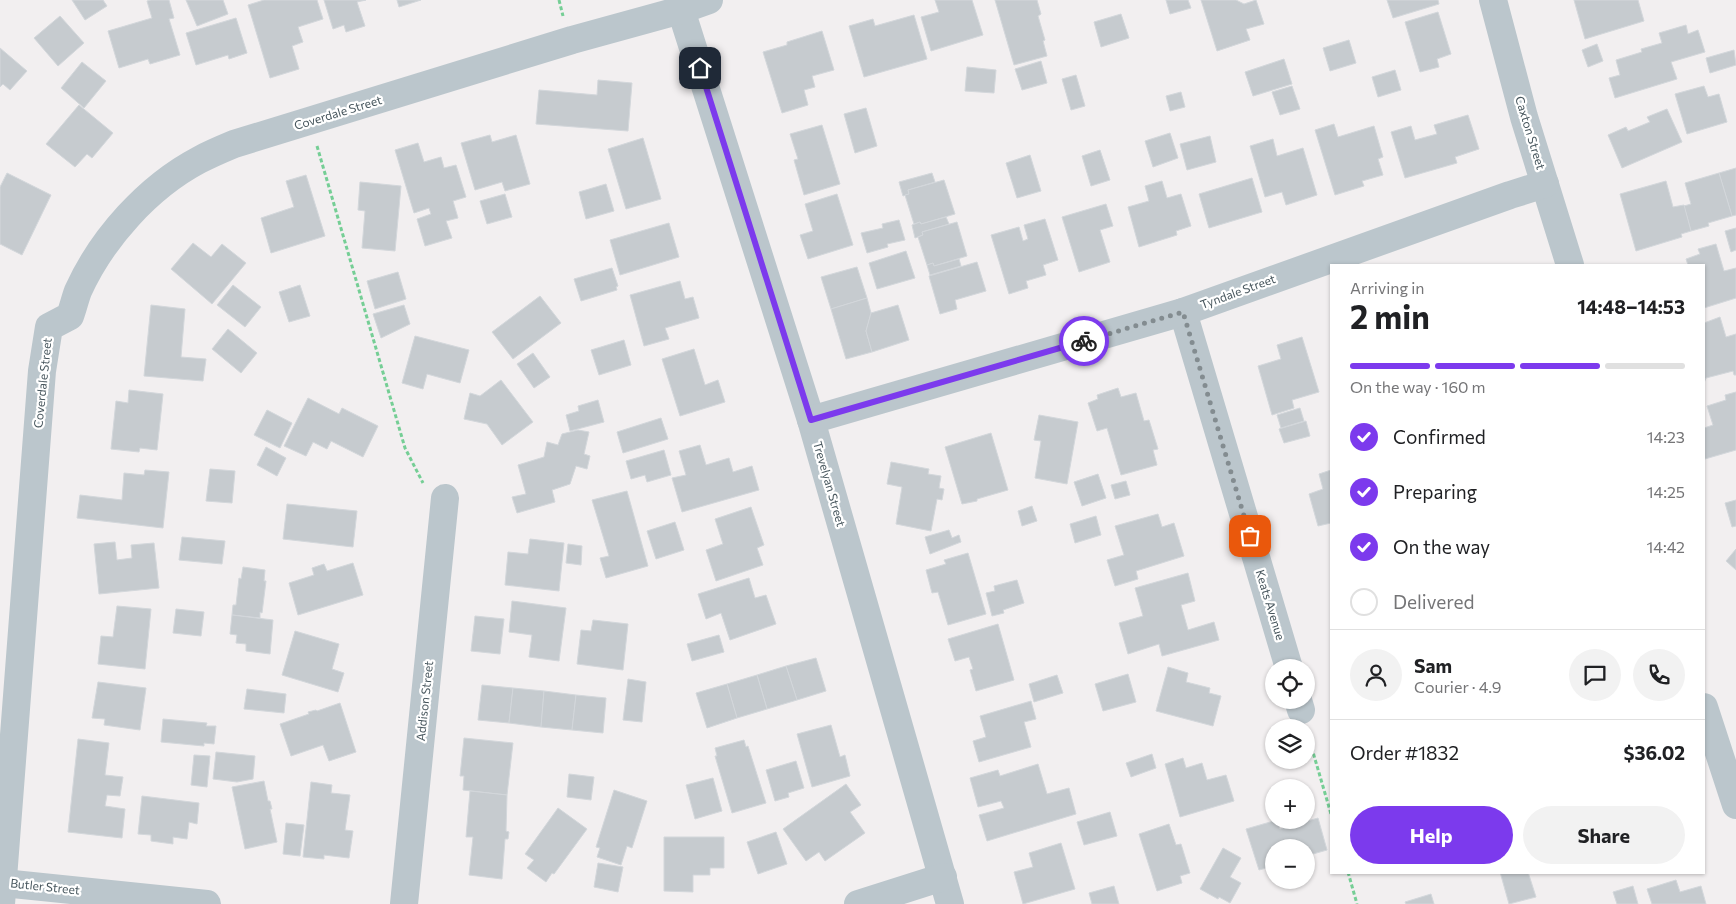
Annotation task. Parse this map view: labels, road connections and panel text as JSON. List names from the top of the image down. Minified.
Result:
{"streets":{"street":["Coverdale Street","Caxton Street","Tyndale Street","Trevelyan Street","Keats Avenue","Addison Street","Butler Street"]},"crossings":[["Coverdale Street","Trevelyan Street"],["Coverdale Street","Butler Street"],["Caxton Street","Tyndale Street"],["Tyndale Street","Trevelyan Street"],["Tyndale Street","Keats Avenue"]],"page":{"heading":["2 min","Arriving in","14:48–14:53"],"panel":["Sam","Courier · 4.9","Order #1832","$36.02"],"bar":"On the way · 160 m","list":[["Confirmed","14:23"],["Preparing","14:25"],["On the way","14:42"],"Delivered"],"map_buttons":["+","−"],"buttons":["Help","Share"]}}
